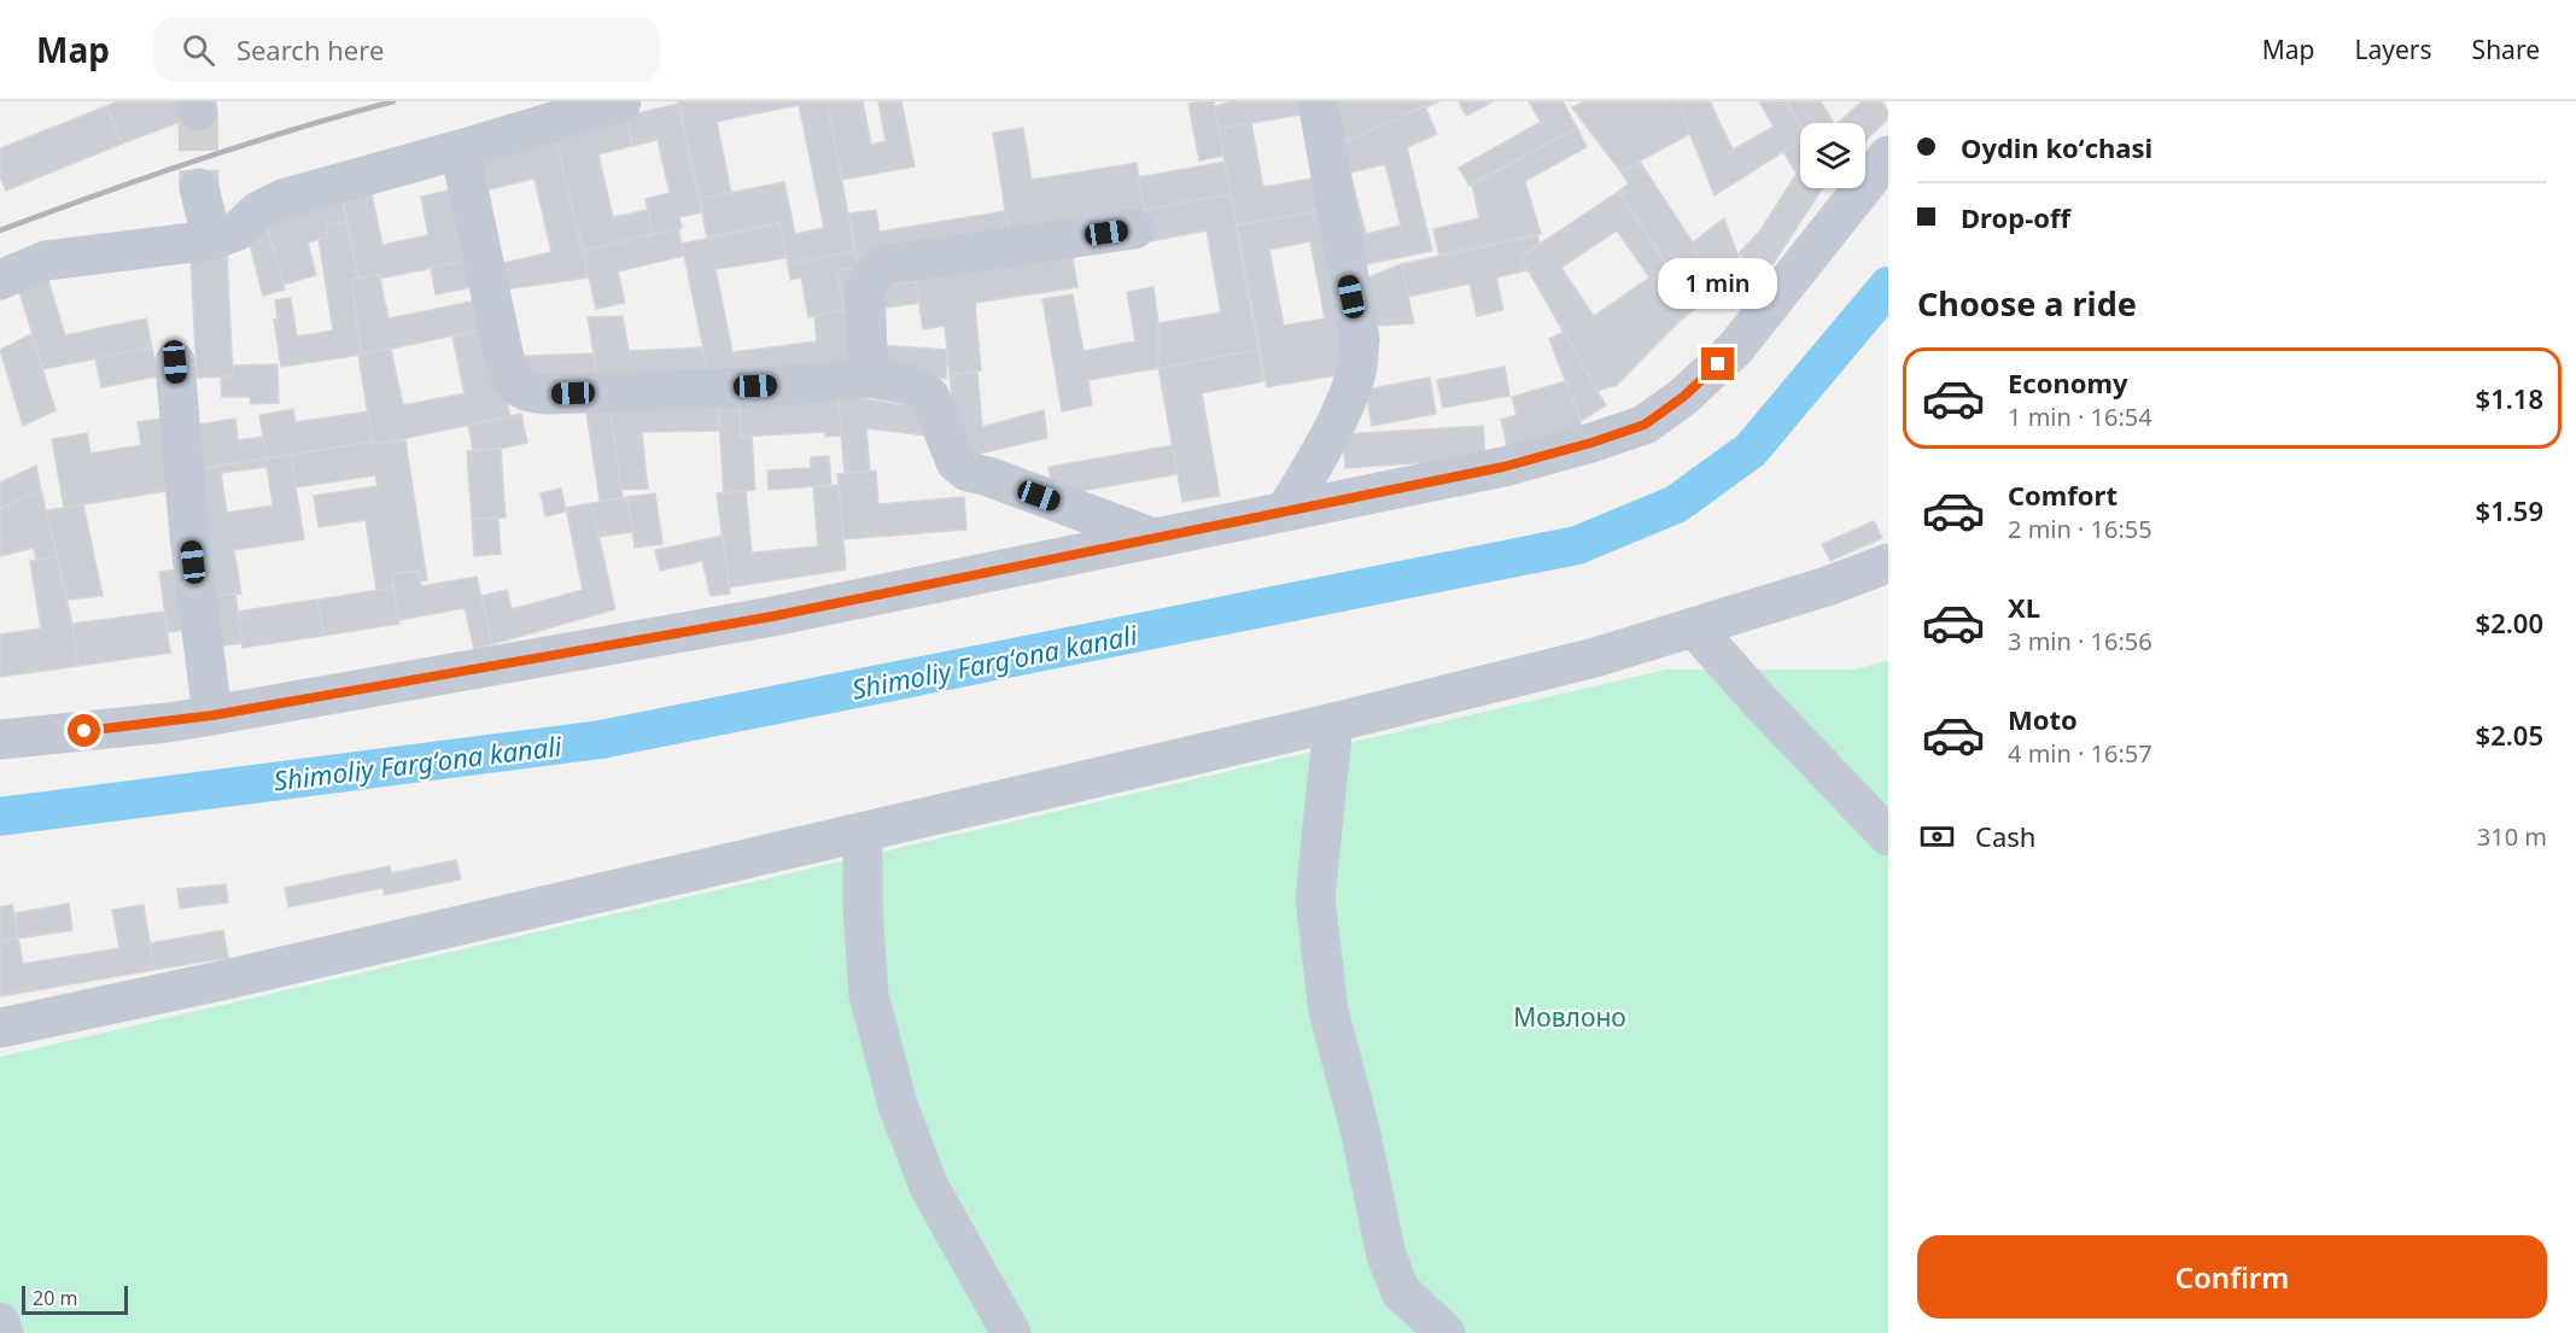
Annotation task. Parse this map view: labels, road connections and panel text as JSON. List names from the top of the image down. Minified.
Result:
{"water":["Shimoliy Fargʻona kanali"],"parks":["Мовлоно"],"scale_bar":"20 m","page":{"header":"Map","search":"Search here","nav":["Map","Layers","Share"],"banner":["Oydin koʻchasi","Drop-off"],"bubble":"1 min","heading":"Choose a ride","list":[{"name":"Economy","note":"1 min · 16:54","value":"$1.18"},{"name":"Comfort","note":"2 min · 16:55","value":"$1.59"},{"name":"XL","note":"3 min · 16:56","value":"$2.00"},{"name":"Moto","note":"4 min · 16:57","value":"$2.05"}],"pay":["Cash","310 m"],"buttons":"Confirm","scale":"20 m"}}
